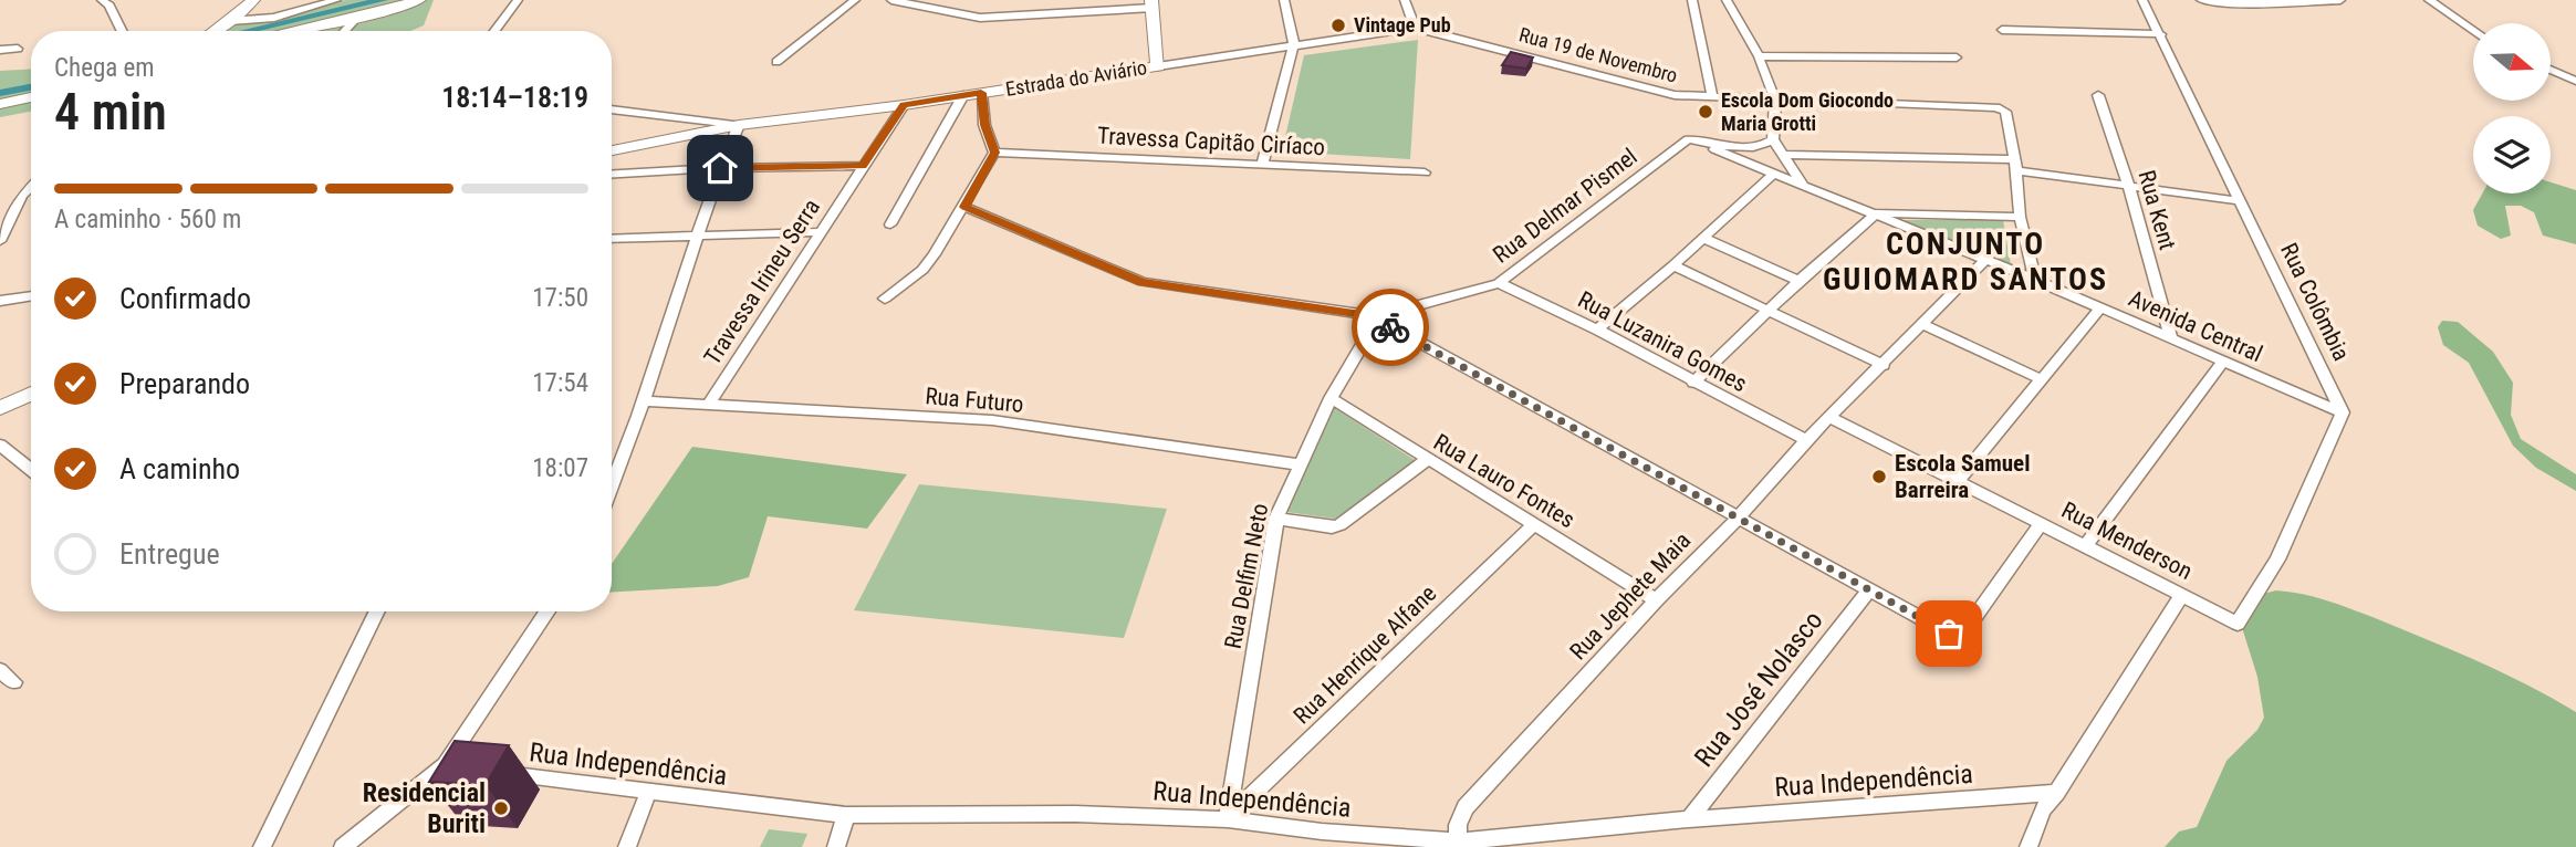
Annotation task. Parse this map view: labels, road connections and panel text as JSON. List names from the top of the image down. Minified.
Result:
{"streets":{"street":["Rua 19 de Novembro","Estrada do Aviário","Travessa Capitão Ciríaco","Rua Delmar Pismel","Rua Kent","Travessa Irineu Serra","Rua Colômbia","Avenida Central","Rua Luzanira Gomes","Rua Futuro","Rua Lauro Fontes","Rua Menderson","Rua Delfim Neto","Rua Jephete Maia","Rua Henrique Alfane","Rua José Nolasco","Rua Independência"]},"crossings":[["Rua 19 de Novembro","Estrada do Aviário"],["Estrada do Aviário","Travessa Irineu Serra"],["Rua Delmar Pismel","Avenida Central"],["Rua Delmar Pismel","Rua Luzanira Gomes"],["Rua Delmar Pismel","Rua Delfim Neto"],["Rua Kent","Avenida Central"],["Travessa Irineu Serra","Rua Futuro"],["Rua Colômbia","Avenida Central"],["Rua Colômbia","Rua Menderson"],["Avenida Central","Rua Menderson"],["Avenida Central","Rua Jephete Maia"],["Rua Luzanira Gomes","Rua Jephete Maia"],["Rua Futuro","Rua Delfim Neto"],["Rua Lauro Fontes","Rua Delfim Neto"],["Rua Lauro Fontes","Rua Jephete Maia"],["Rua Lauro Fontes","Rua Henrique Alfane"],["Rua Menderson","Rua Jephete Maia"],["Rua Delfim Neto","Rua Henrique Alfane"],["Rua Delfim Neto","Rua Independência"],["Rua Jephete Maia","Rua Independência"],["Rua Henrique Alfane","Rua Independência"],["Rua José Nolasco","Rua Independência"]],"districts":["CONJUNTO GUIOMARD SANTOS"],"places":["Vintage Pub","Escola Dom Giocondo Maria Grotti","Escola Samuel Barreira","Residencial Buriti"],"north":"right","page":{"heading":["4 min","Chega em","18:14–18:19"],"bar":"A caminho · 560 m","list":[["Confirmado","17:50"],["Preparando","17:54"],["A caminho","18:07"],"Entregue"]}}
